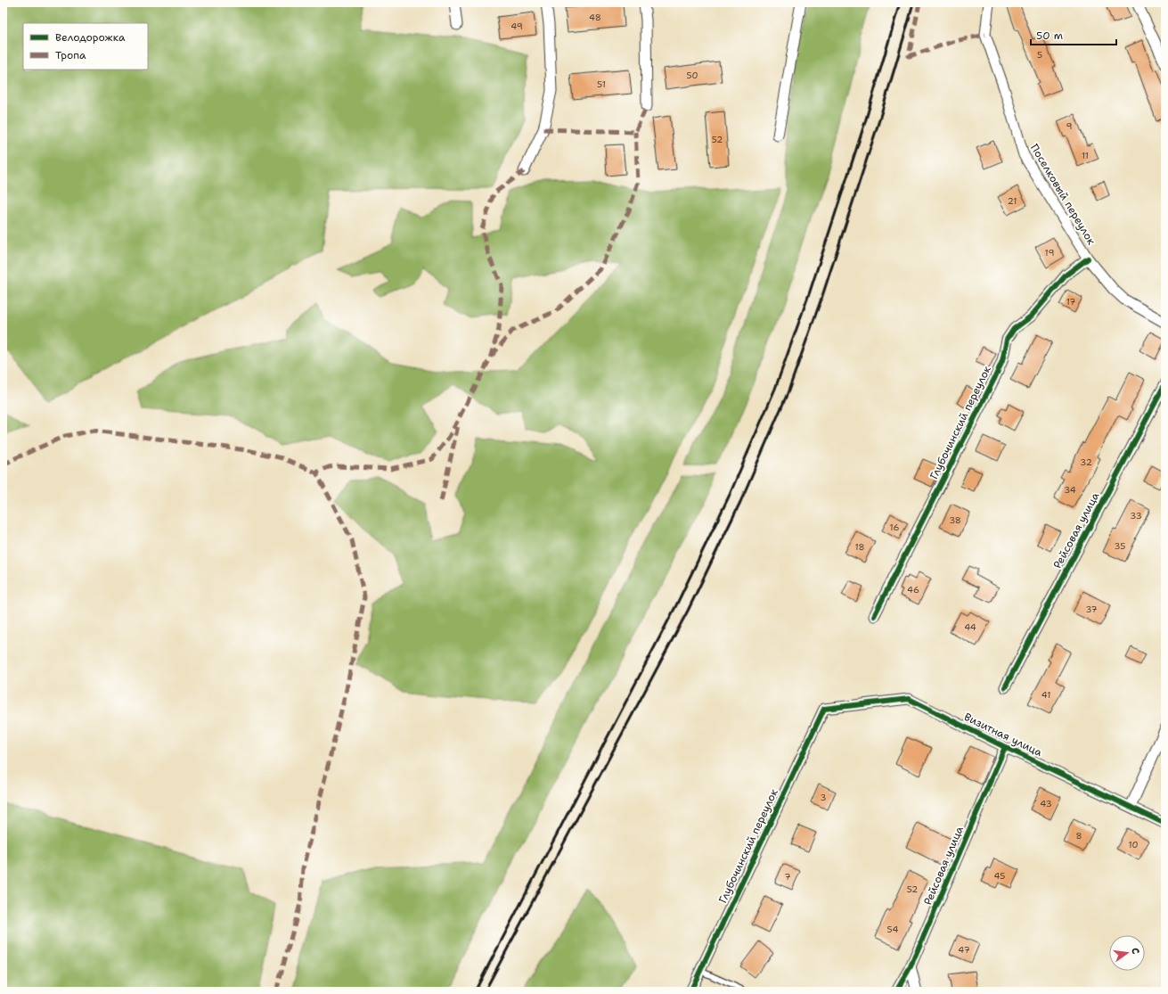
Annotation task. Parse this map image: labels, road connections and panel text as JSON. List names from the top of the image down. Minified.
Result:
{"streets":{"street":["Поселковый переулок","Глубочинский переулок","Рейсовая улица","Визитная улица"]},"crossings":[["Поселковый переулок","Глубочинский переулок"],["Глубочинский переулок","Визитная улица"],["Рейсовая улица","Визитная улица"]],"house_numbers":["48","49","5","50","51","9","52","11","21","19","17","32","34","33","38","16","35","18","46","37","44","41","3","43","8","10","45","7","52","54","47"],"legend":["Велодорожка","Тропа"],"scale_bar":"50 m","north":"right"}
